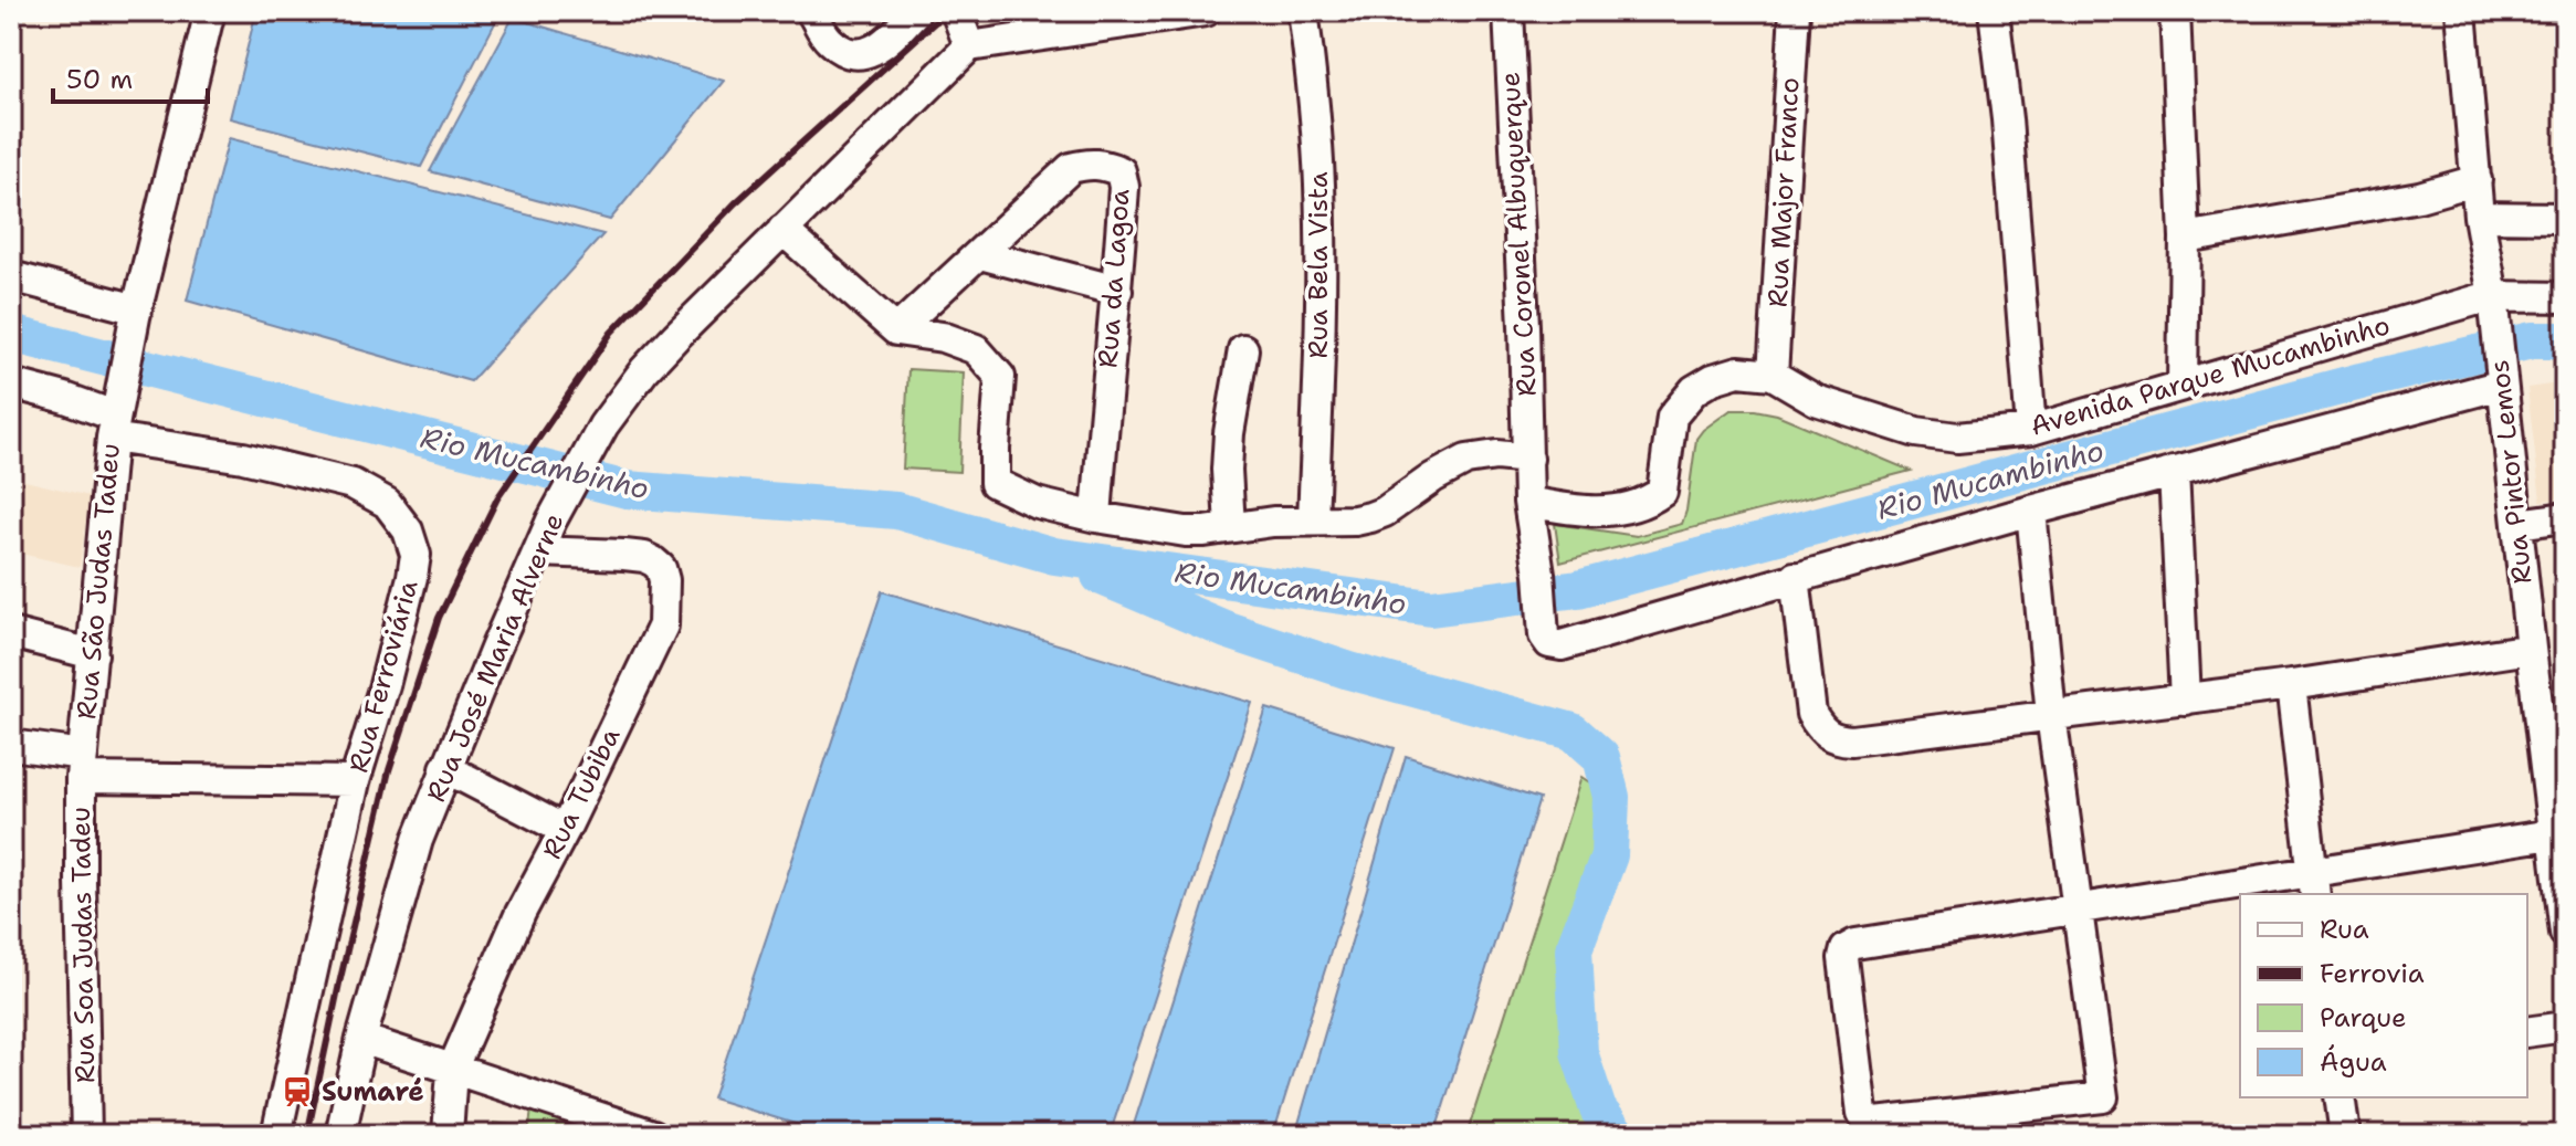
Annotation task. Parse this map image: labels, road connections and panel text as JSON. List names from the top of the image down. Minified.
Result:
{"streets":{"street":["Rua Major Franco","Rua Coronel Albuquerque","Rua Bela Vista","Rua da Lagoa","Avenida Parque Mucambinho","Rua Pintor Lemos","Rua São Judas Tadeu","Rua José Maria Alverne","Rua Ferroviária","Rua Tubiba","Rua Soa Judas Tadeu"]},"crossings":[["Rua Major Franco","Avenida Parque Mucambinho"],["Rua Coronel Albuquerque","Avenida Parque Mucambinho"],["Avenida Parque Mucambinho","Rua Pintor Lemos"],["Rua São Judas Tadeu","Rua Ferroviária"],["Rua São Judas Tadeu","Rua Soa Judas Tadeu"],["Rua José Maria Alverne","Rua Tubiba"]],"water":["Rio Mucambinho"],"places":{"station":["Sumaré"]},"legend":["Rua","Ferrovia","Parque","Água"],"scale_bar":"50 m"}
